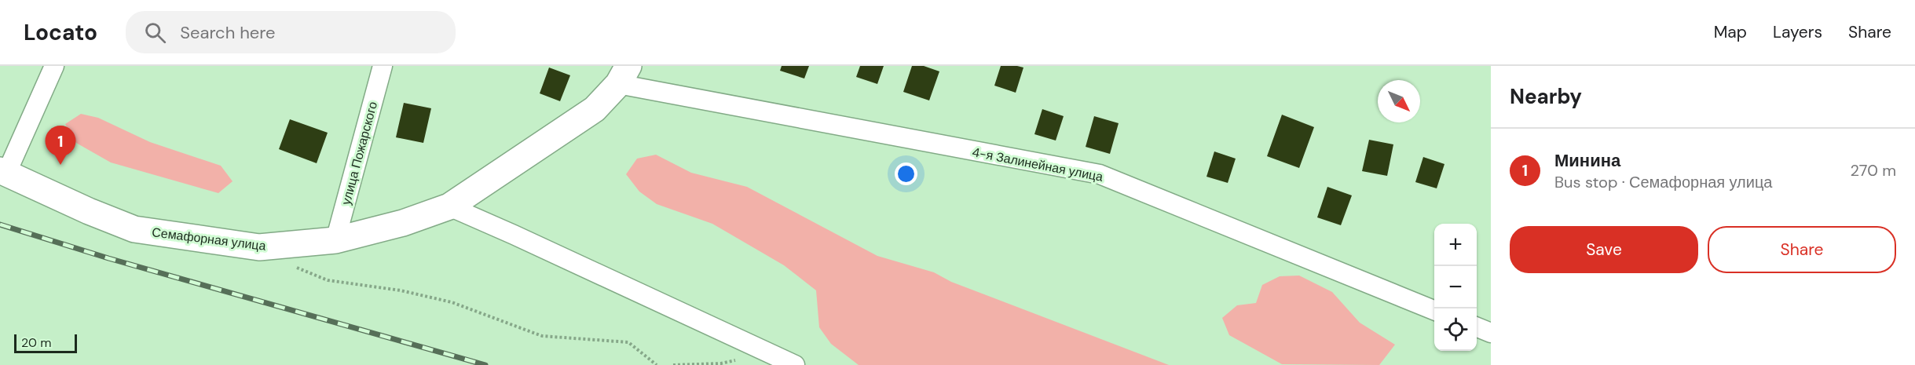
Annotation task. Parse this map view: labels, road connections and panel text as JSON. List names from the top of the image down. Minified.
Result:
{"streets":{"street":["улица Пожарского","4-я Залинейная улица","Семафорная улица"]},"crossings":[["улица Пожарского","Семафорная улица"],["4-я Залинейная улица","Семафорная улица"]],"scale_bar":"20 m","north":"bottom right","page":{"header":"Locato","search":"Search here","nav":["Map","Layers","Share"],"heading":"Nearby","pins":"1","list":[{"mark":"1","name":"Минина","note":"Bus stop · Семафорная улица","value":"270 m"}],"buttons":["Save","Share"],"map_buttons":["+","−"],"scale":"20 m"}}
